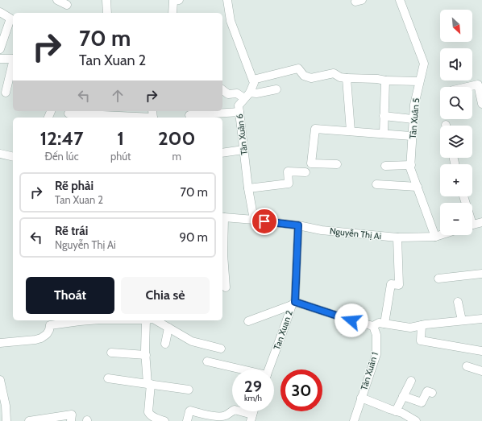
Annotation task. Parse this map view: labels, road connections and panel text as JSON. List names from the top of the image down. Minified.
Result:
{"streets":{"street":["Tân Xuân 5","Tân Xuân 6","Nguyễn Thị Ai","Tan Xuan 2","Tân Xuân 1"]},"crossings":[["Tân Xuân 5","Nguyễn Thị Ai"],["Tân Xuân 6","Nguyễn Thị Ai"],["Nguyễn Thị Ai","Tan Xuan 2"]],"north":"bottom right","page":{"map_buttons":["+","−"],"turn":["70 m","Tan Xuan 2"],"eta":["12:47","Đến lúc","1","phút","200","m"],"list":[{"name":"Rẽ phải","note":"Tan Xuan 2","value":"70 m"},{"name":"Rẽ trái","note":"Nguyễn Thị Ai","value":"90 m"}],"buttons":["Thoát","Chia sẻ"],"speed":"29 km/h","limit":"30"}}
